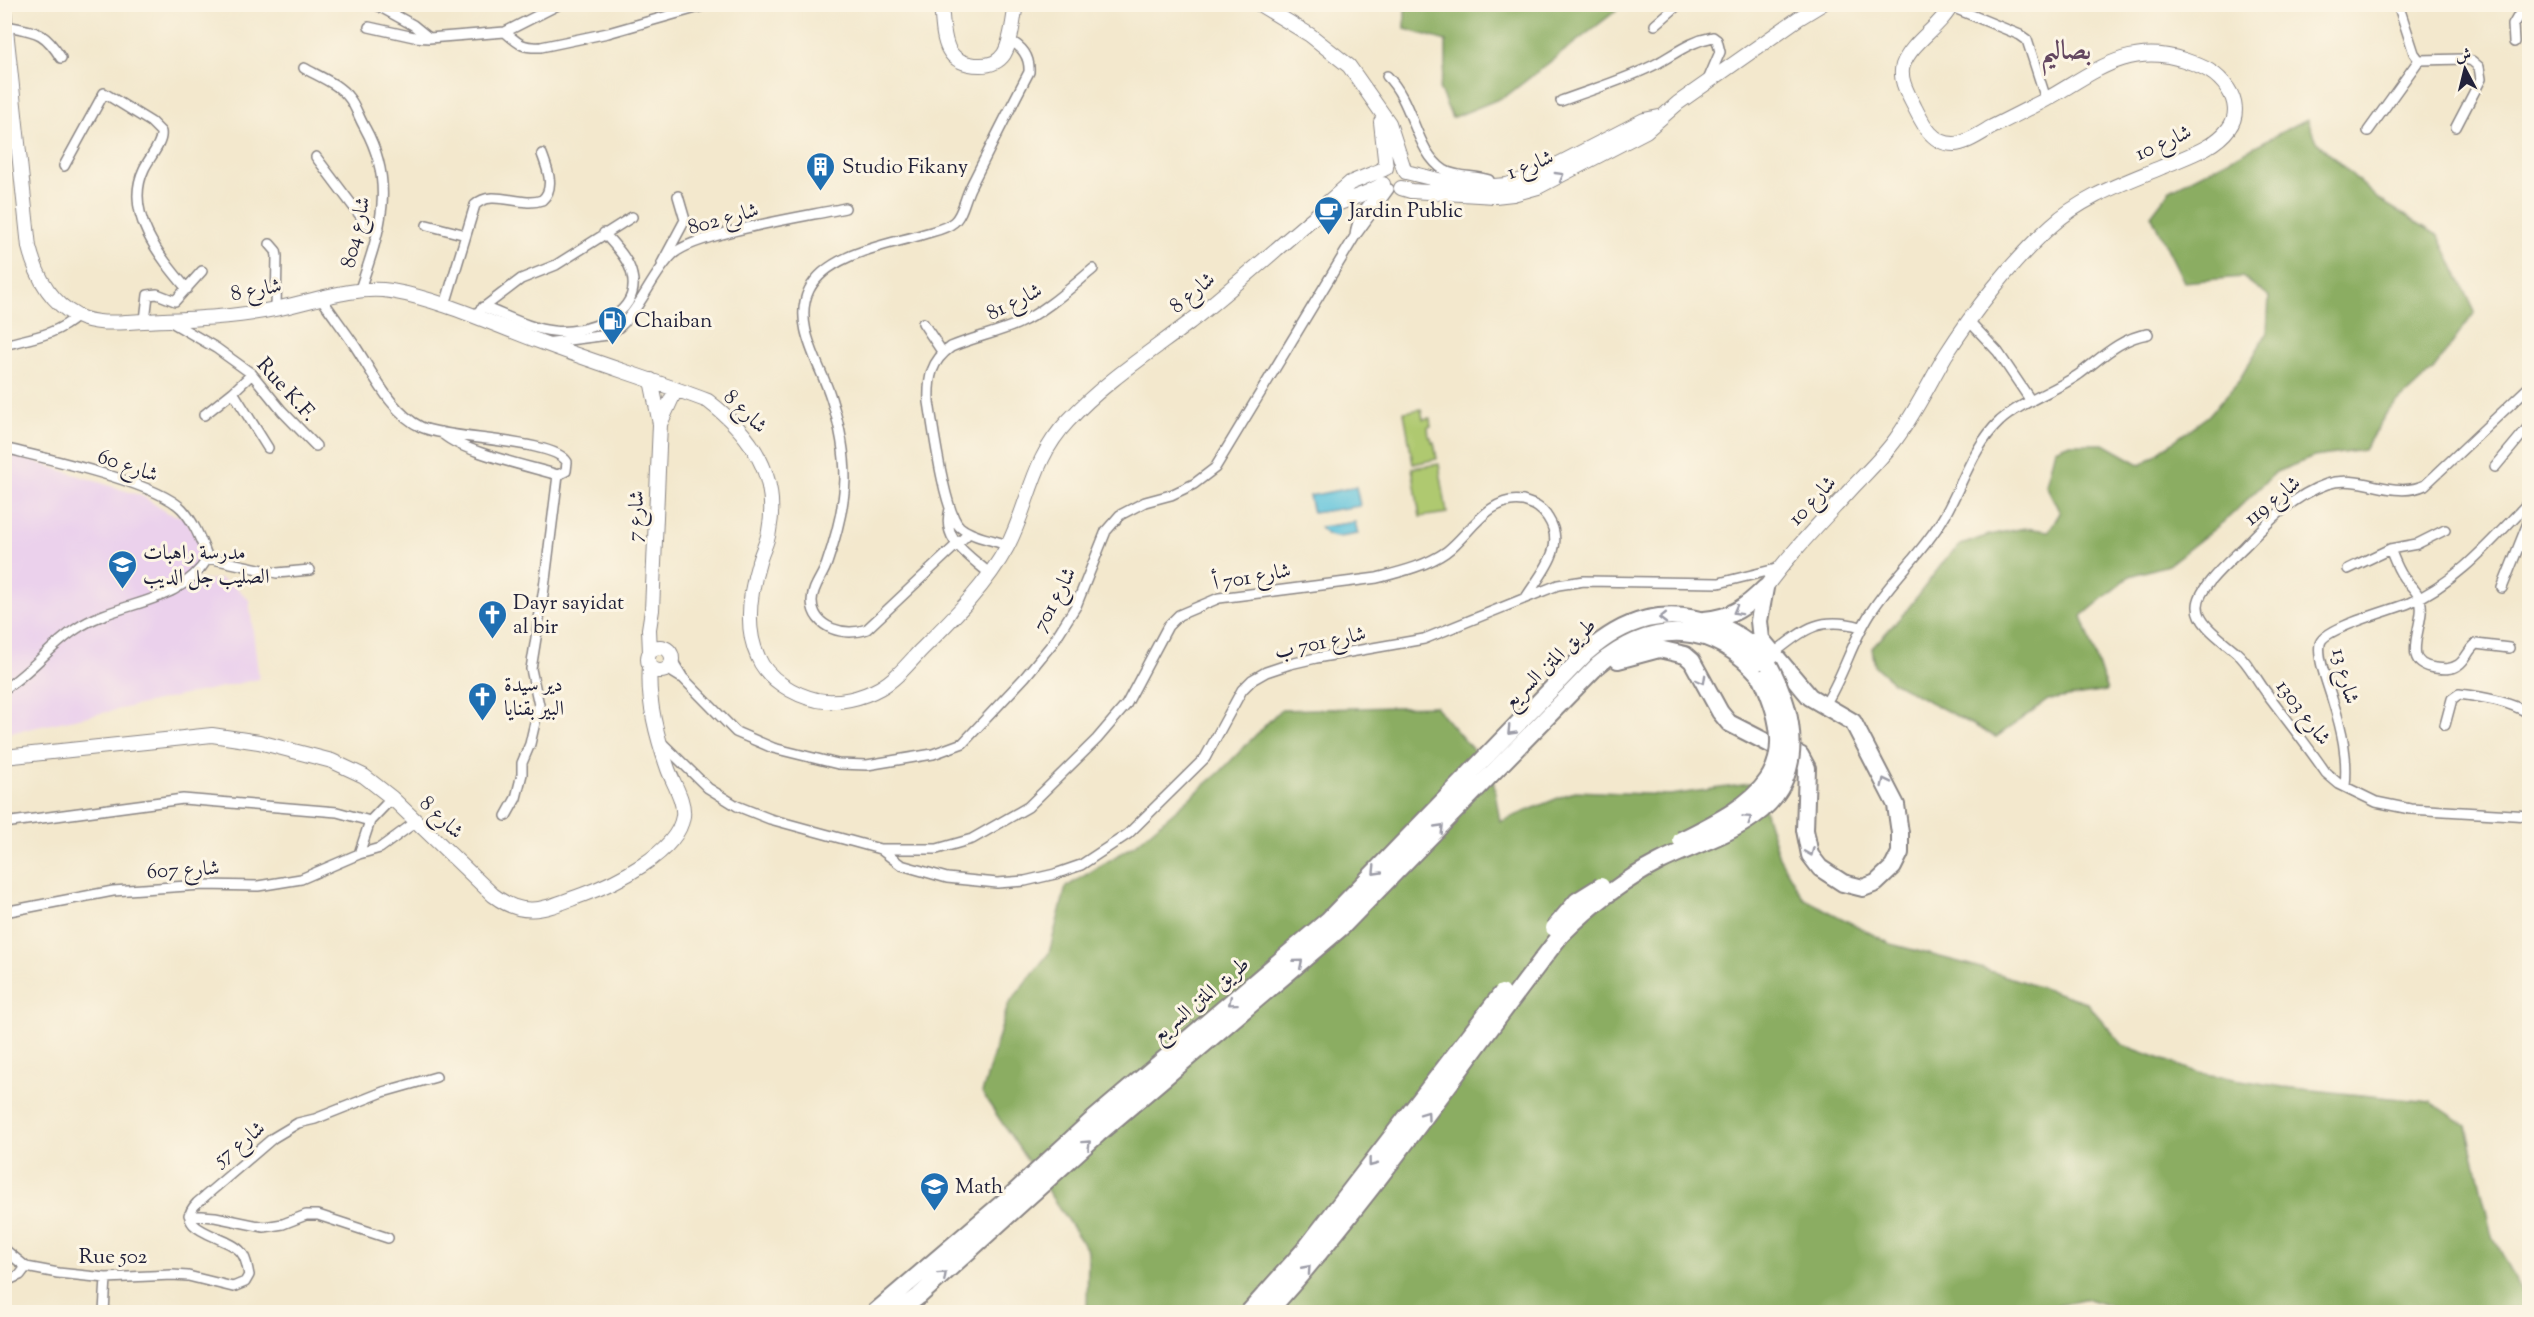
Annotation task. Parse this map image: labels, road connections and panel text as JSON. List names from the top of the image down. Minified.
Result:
{"streets":{"highway":["طريق المتن السريع"],"street":["شارع 10","شارع 1","شارع 802","شارع 804","شارع 8","شارع 81","Rue K.F.","شارع 60","شارع 119","شارع 7","شارع 701 أ","شارع 701","شارع 701 ب","شارع 13","شارع 1303","شارع 607","شارع 57","Rue 502"]},"crossings":[["شارع 10","شارع 701 ب"],["شارع 1","شارع 8"],["شارع 1","شارع 701"],["شارع 802","شارع 8"],["شارع 804","شارع 8"],["شارع 8","Rue K.F."],["شارع 8","شارع 7"],["شارع 8","شارع 701"],["شارع 8","شارع 607"],["شارع 119","شارع 1303"],["شارع 7","شارع 701"],["شارع 701 أ","شارع 701 ب"],["شارع 13","شارع 1303"],["شارع 57","Rue 502"]],"districts":["بصاليم"],"places":{"building":["Studio Fikany"],"cafe":["Jardin Public"],"fuel station":["Chaiban"],"school or university":["مدرسة راهبات الصليب جل الديب","Math"],"church":["Dayr sayidat al bir","دير سيدة البير بقنايا"]},"north":"top"}
